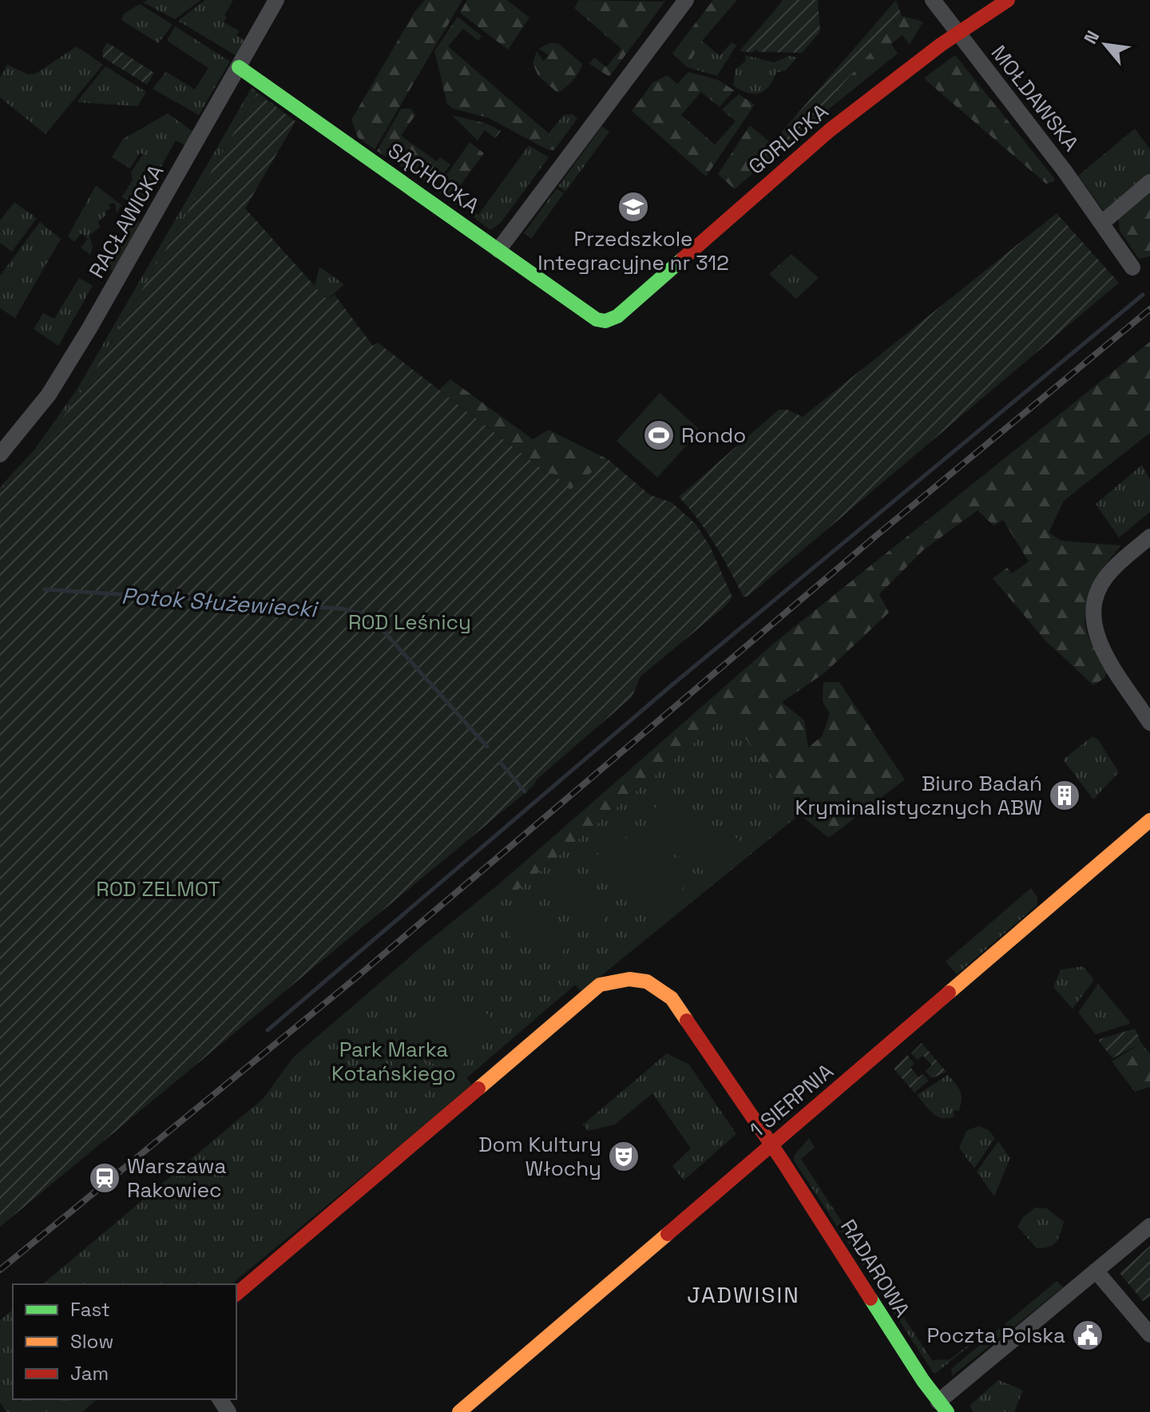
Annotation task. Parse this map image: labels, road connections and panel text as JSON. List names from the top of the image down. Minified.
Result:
{"streets":{"street":["MOŁDAWSKA","GORLICKA","SĄCHOCKA","RACŁAWICKA","1 SIERPNIA","RADAROWA"]},"crossings":[["MOŁDAWSKA","GORLICKA"],["GORLICKA","SĄCHOCKA"],["SĄCHOCKA","RACŁAWICKA"],["1 SIERPNIA","RADAROWA"]],"districts":["JADWISIN"],"water":["Potok Służewiecki"],"parks":["ROD Leśnicy","ROD ZELMOT","Park Marka Kotańskiego"],"places":{"school or university":["Przedszkole Integracyjne nr 312"],"sports":["Rondo"],"building":["Biuro Badań Kryminalistycznych ABW"],"theatre":["Dom Kultury Włochy"],"station":["Warszawa Rakowiec"],"public building":["Poczta Polska"]},"legend":["Fast","Slow","Jam"],"north":"top left"}
